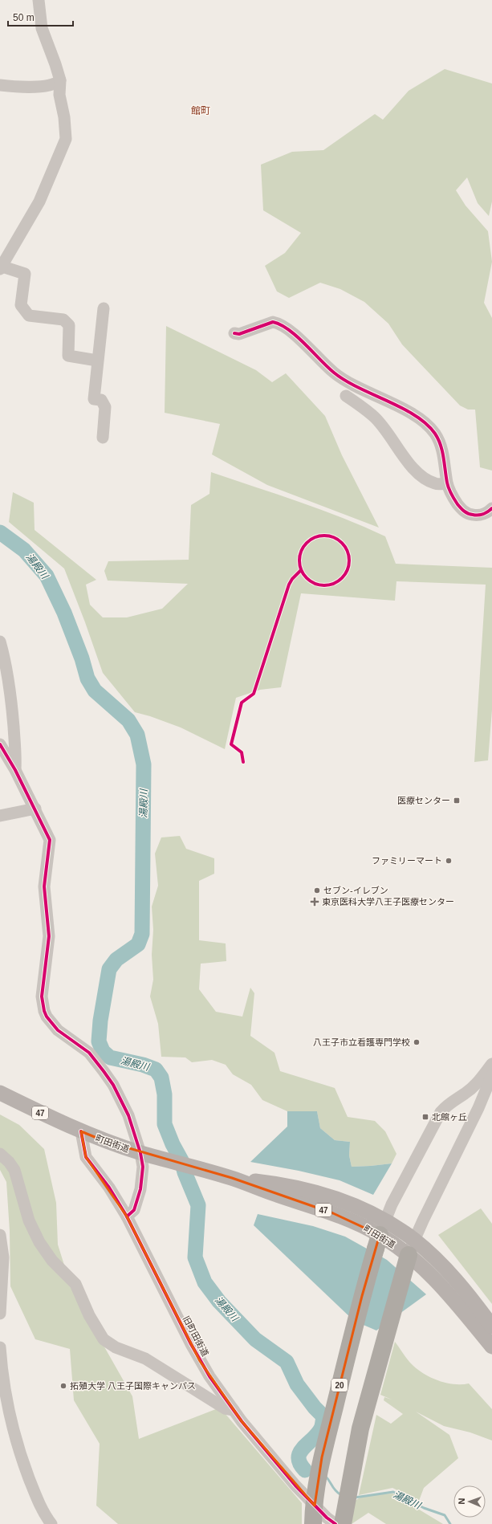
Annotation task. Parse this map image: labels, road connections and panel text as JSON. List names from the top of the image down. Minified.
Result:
{"streets":{"highway":["20"],"main road":["47","町田街道"],"street":["旧町田街道"]},"crossings":[["町田街道","旧町田街道"],["町田街道","20"]],"districts":["館町"],"water":["湯殿川"],"places":{"transit":["医療センター","北館ヶ丘"],"other":["ファミリーマート","セブン-イレブン","八王子市立看護専門学校","拓殖大学 八王子国際キャンパス"],"health":["東京医科大学八王子医療センター"]},"scale_bar":"50 m","north":"left"}
